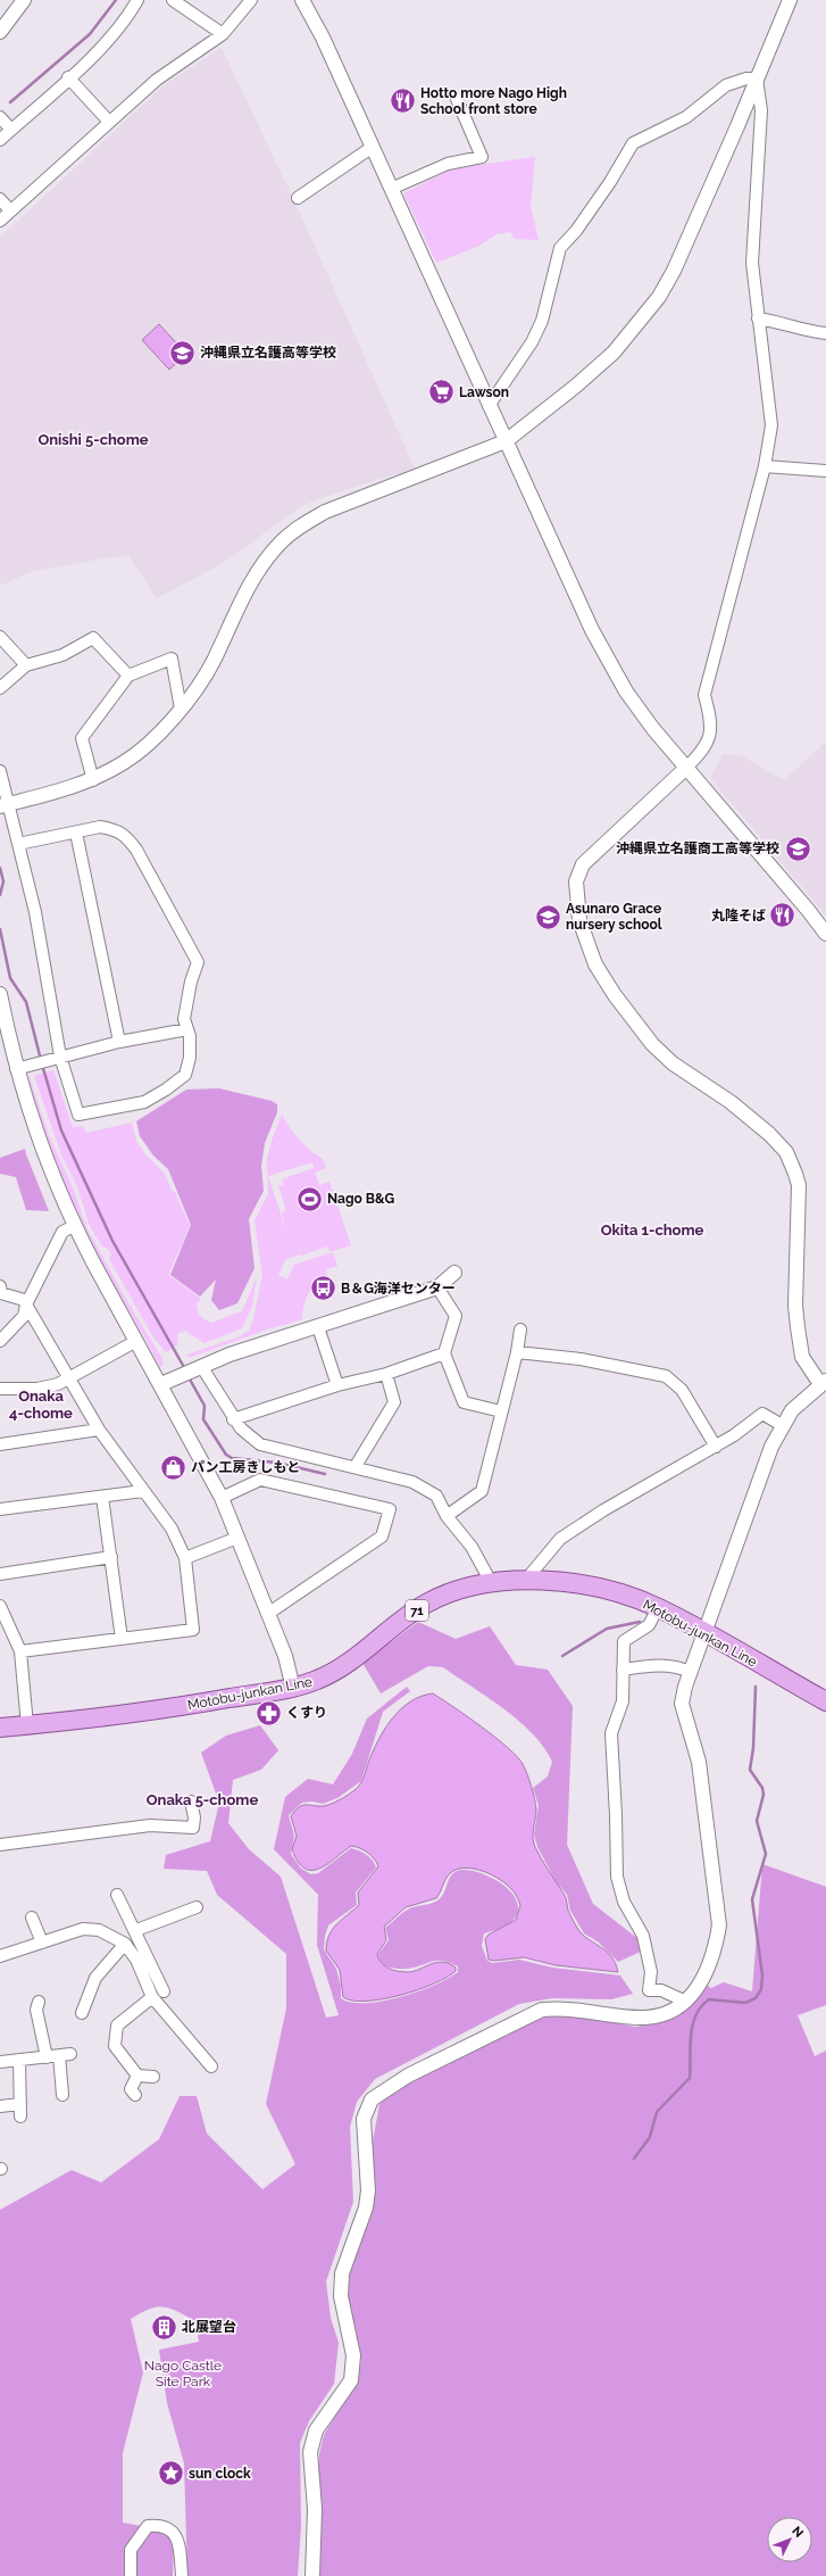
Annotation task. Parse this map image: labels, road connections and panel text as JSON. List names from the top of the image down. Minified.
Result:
{"streets":{"main road":["71","Motobu-junkan Line"]},"districts":["Onishi 5-chome","Okita 1-chome","Onaka 4-chome","Onaka 5-chome"],"parks":["Nago Castle Site Park"],"places":{"restaurant":["Hotto more Nago High School front store","丸隆そば"],"school or university":["沖縄県立名護高等学校","沖縄県立名護商工高等学校","Asunaro Grace nursery school"],"supermarket":["Lawson"],"sports":["Nago B&G"],"bus stop":["B＆G海洋センター"],"shop":["パン工房きしもと"],"pharmacy":["くすり"],"building":["北展望台"],"place":["sun clock"]},"north":"top right"}
